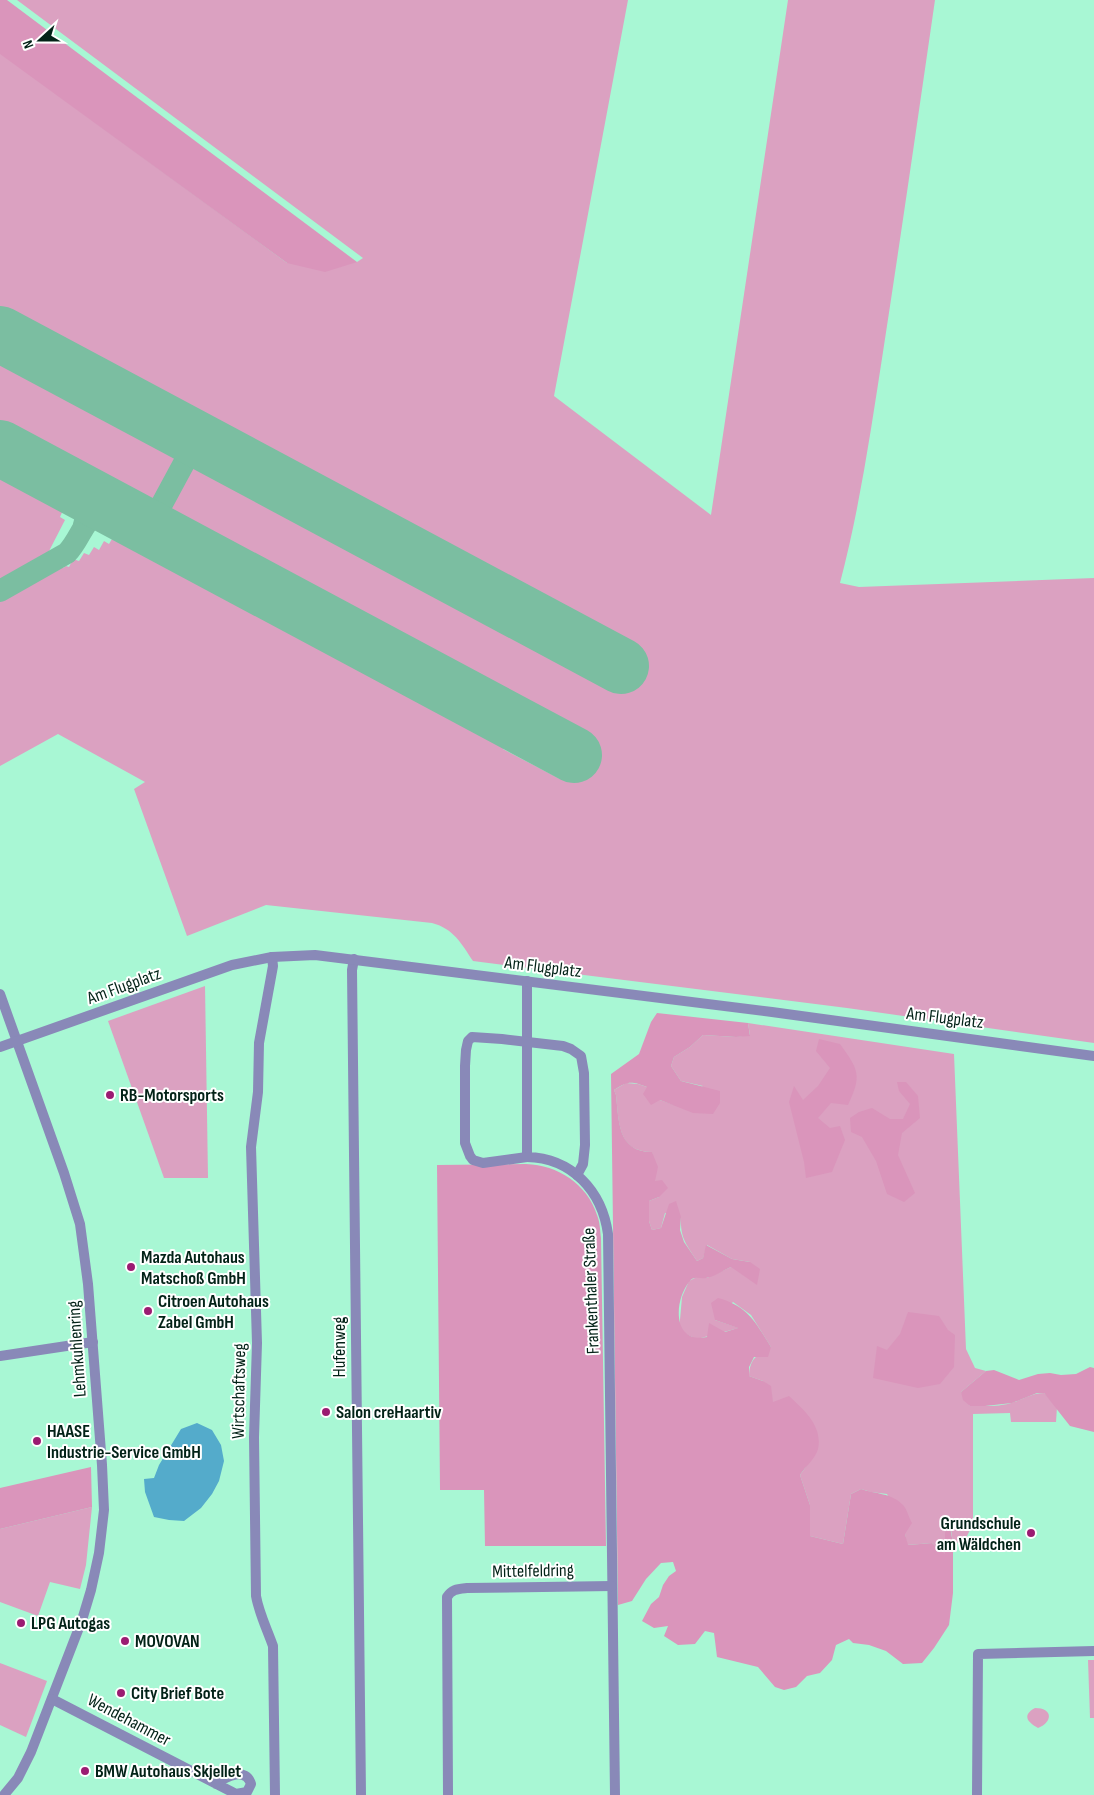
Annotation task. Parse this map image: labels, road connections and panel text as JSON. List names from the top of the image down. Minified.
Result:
{"streets":{"street":["Am Flugplatz","Frankenthaler Straße","Hufenweg","Lehmkuhlenring","Wirtschaftsweg","Mittelfeldring","Wendehammer"]},"crossings":[["Am Flugplatz","Hufenweg"],["Am Flugplatz","Lehmkuhlenring"],["Am Flugplatz","Wirtschaftsweg"],["Frankenthaler Straße","Mittelfeldring"],["Lehmkuhlenring","Wendehammer"]],"places":["RB-Motorsports","Mazda Autohaus Matschoß GmbH","Citroen Autohaus Zabel GmbH","Salon creHaartiv","HAASE Industrie-Service GmbH","Grundschule am Wäldchen","LPG Autogas","MOVOVAN","City Brief Bote","BMW Autohaus Skjellet"],"north":"left"}
